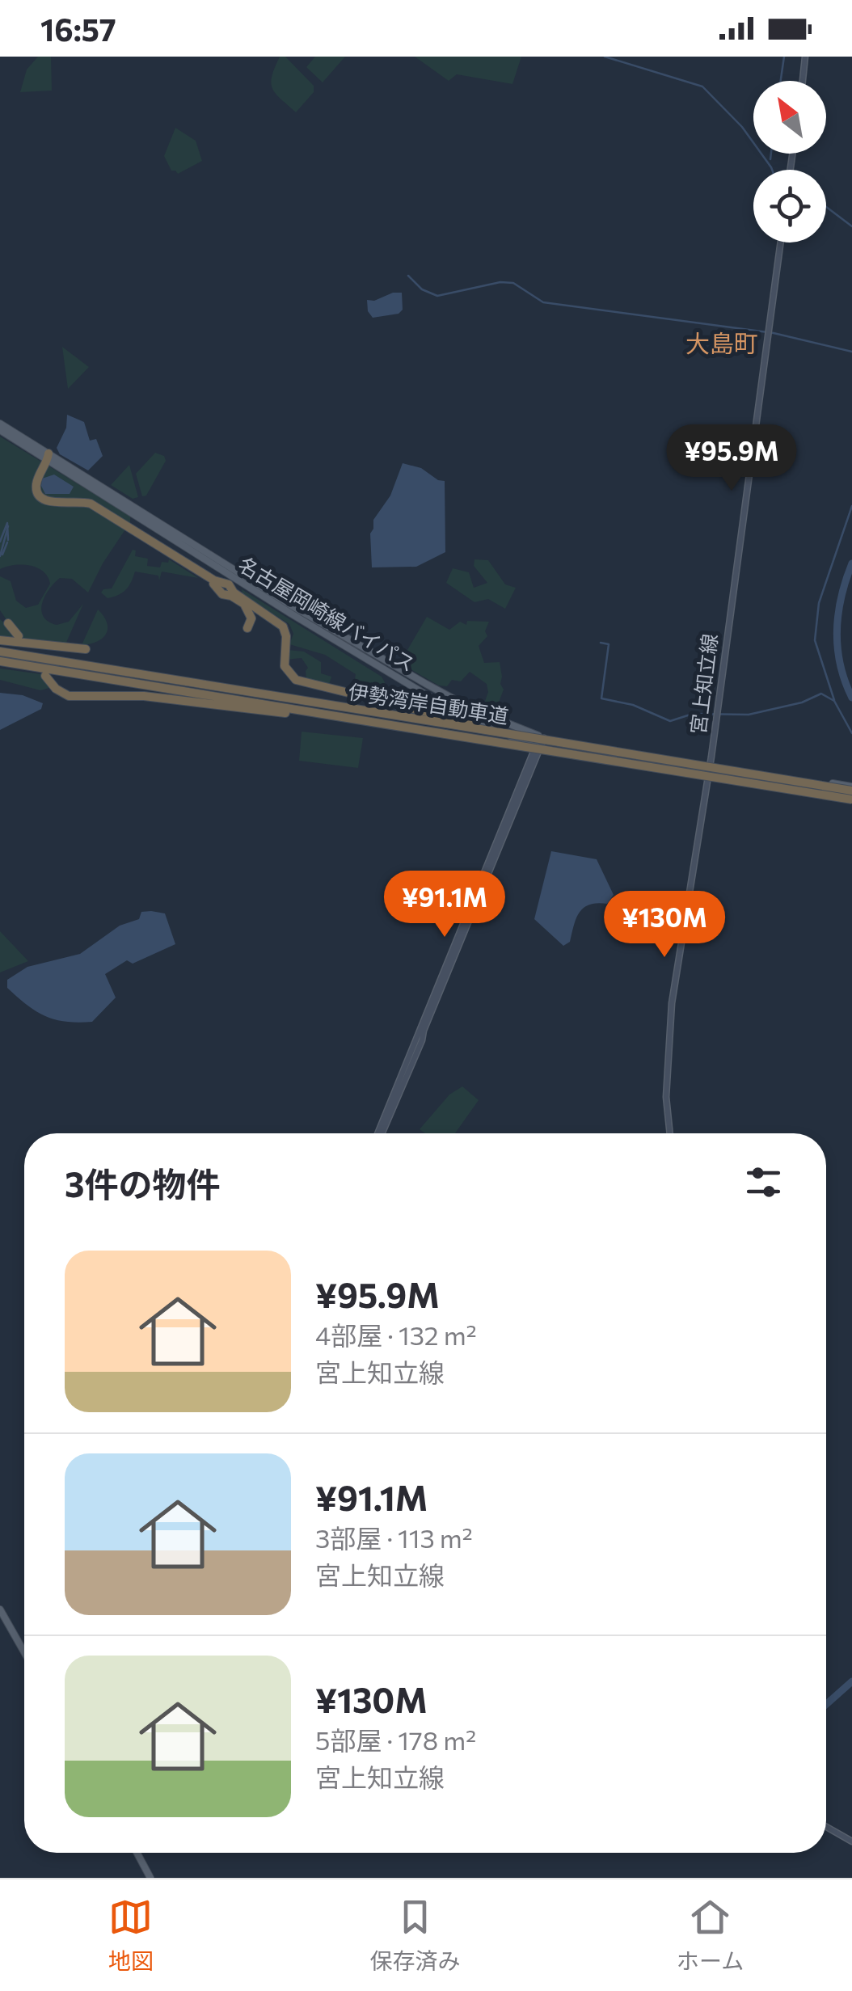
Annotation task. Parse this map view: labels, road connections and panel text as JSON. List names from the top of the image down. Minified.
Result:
{"streets":{"highway":["伊勢湾岸自動車道"],"main road":["名古屋岡崎線バイパス","宮上知立線"]},"crossings":[["名古屋岡崎線バイパス","宮上知立線"],["名古屋岡崎線バイパス","伊勢湾岸自動車道"]],"districts":["大島町"],"north":"top left","page":{"status":"16:57","price":["¥95.9M","¥91.1M","¥130M"],"heading":"3件の物件","list":[{"name":"¥95.9M","note":"4部屋 · 132 m² · 宮上知立線"},{"name":"¥91.1M","note":"3部屋 · 113 m² · 宮上知立線"},{"name":"¥130M","note":"5部屋 · 178 m² · 宮上知立線"}],"tabs":["地図","保存済み","ホーム"]}}
